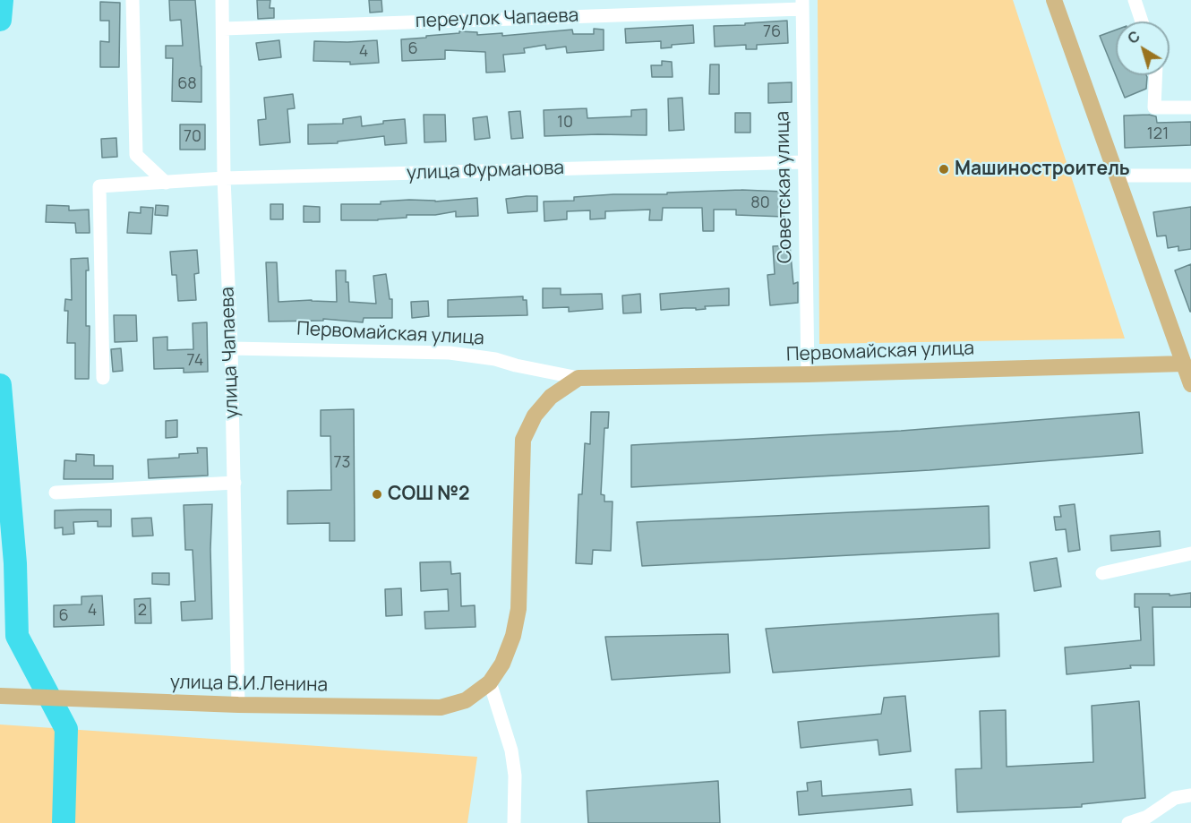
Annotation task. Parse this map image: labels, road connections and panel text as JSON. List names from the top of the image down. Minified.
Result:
{"streets":{"main road":["Первомайская улица","улица В.И.Ленина"],"street":["переулок Чапаева","улица Фурманова","Советская улица","улица Чапаева"]},"crossings":[["переулок Чапаева","Советская улица"],["переулок Чапаева","улица Чапаева"],["улица Фурманова","Советская улица"],["улица Фурманова","улица Чапаева"],["Советская улица","Первомайская улица"],["Первомайская улица","улица Чапаева"],["улица Чапаева","улица В.И.Ленина"]],"places":["Машиностроитель","СОШ №2"],"house_numbers":["76","6","4","68","10","121","70","80","74","73","4","2","6"],"north":"top left"}
